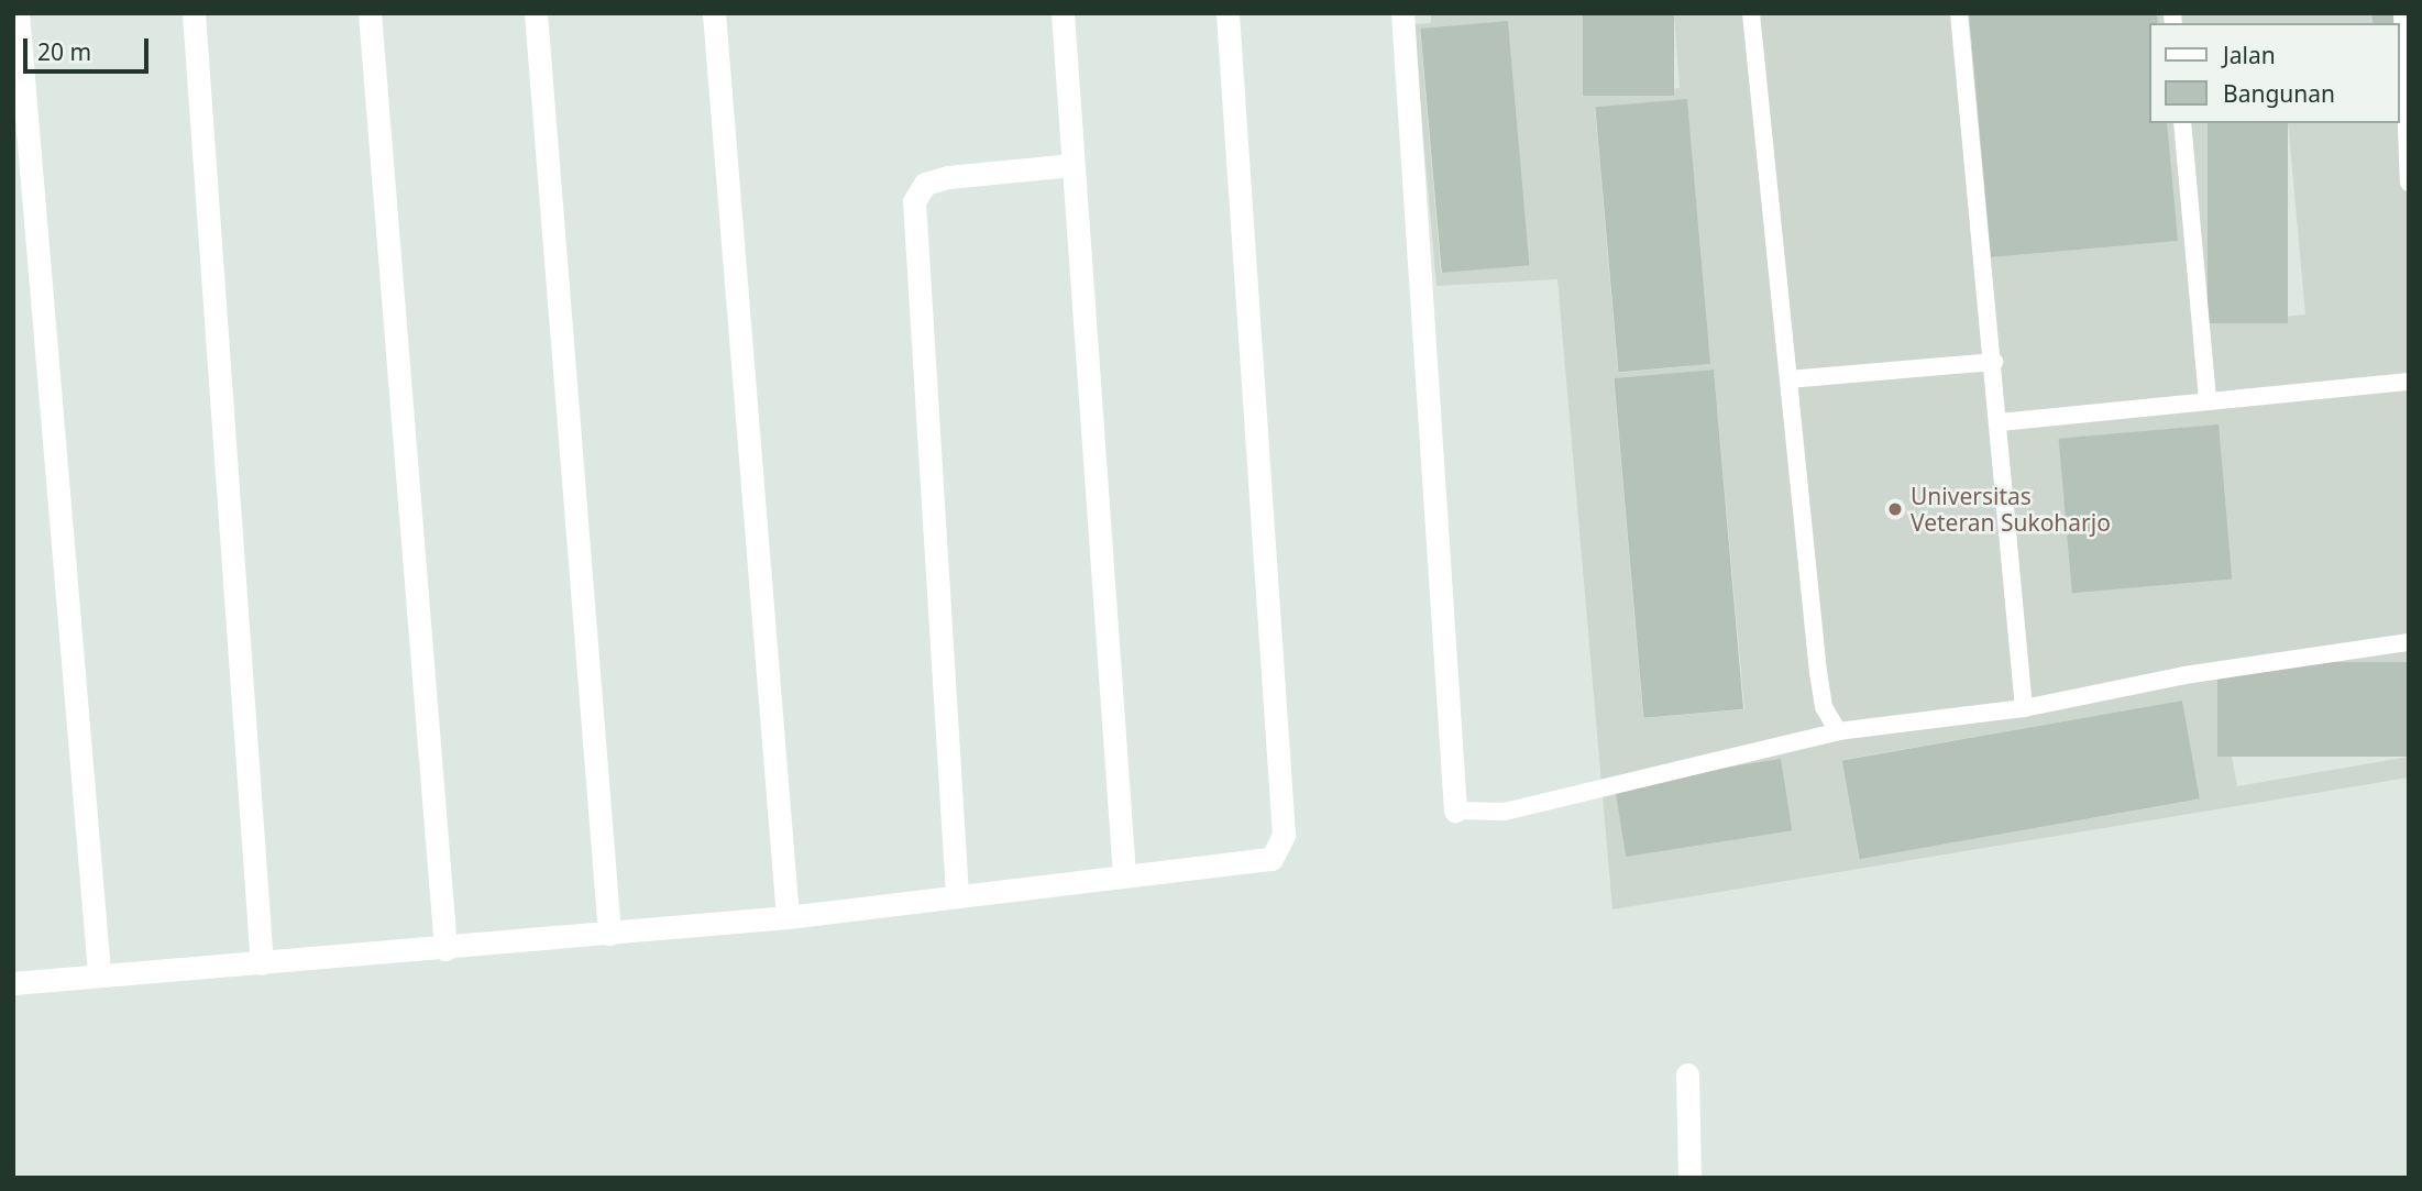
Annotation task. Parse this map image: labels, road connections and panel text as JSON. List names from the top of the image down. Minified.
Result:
{"places":["Universitas Veteran Sukoharjo"],"legend":["Jalan","Bangunan"],"scale_bar":"20 m"}
